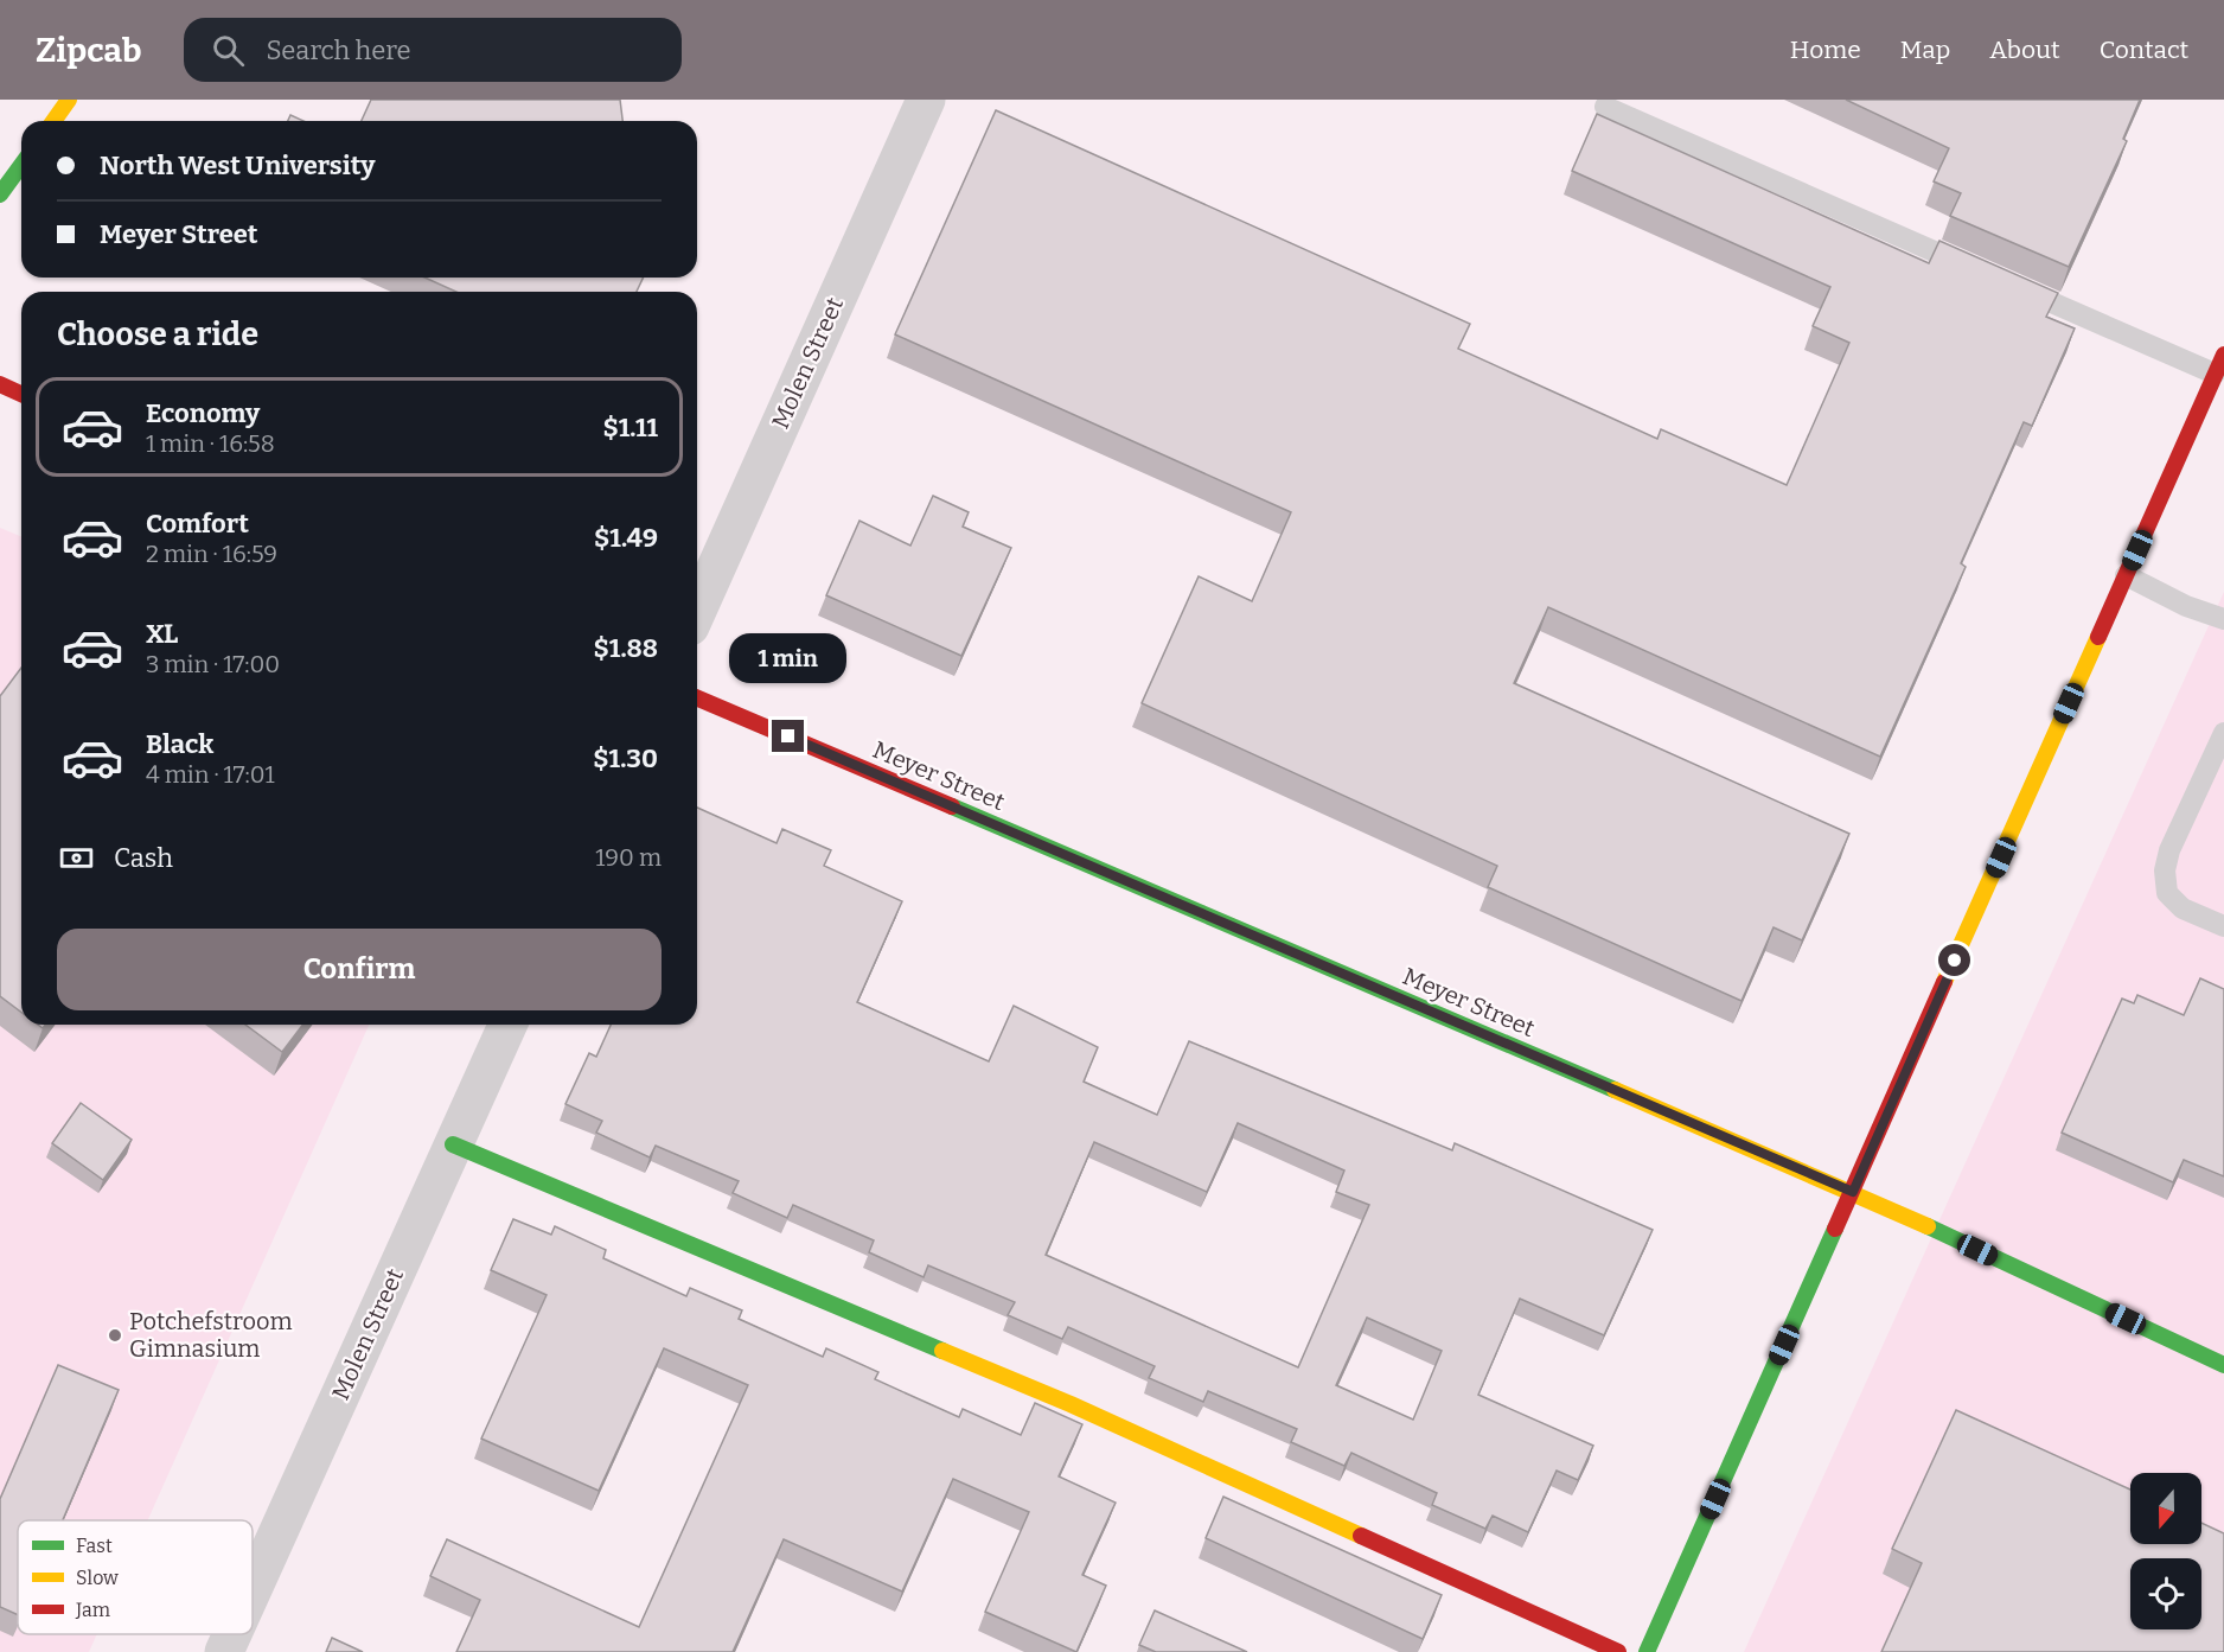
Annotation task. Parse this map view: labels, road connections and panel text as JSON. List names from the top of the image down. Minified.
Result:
{"streets":{"street":["Molen Street","Meyer Street"]},"places":["Potchefstroom Gimnasium"],"legend":["Fast","Slow","Jam"],"north":"bottom","page":{"header":"Zipcab","search":"Search here","nav":["Home","Map","About","Contact"],"banner":["North West University","Meyer Street"],"heading":"Choose a ride","list":[{"name":"Economy","note":"1 min · 16:58","value":"$1.11"},{"name":"Comfort","note":"2 min · 16:59","value":"$1.49"},{"name":"XL","note":"3 min · 17:00","value":"$1.88"},{"name":"Black","note":"4 min · 17:01","value":"$1.30"}],"bubble":"1 min","pay":["Cash","190 m"],"buttons":"Confirm"}}
